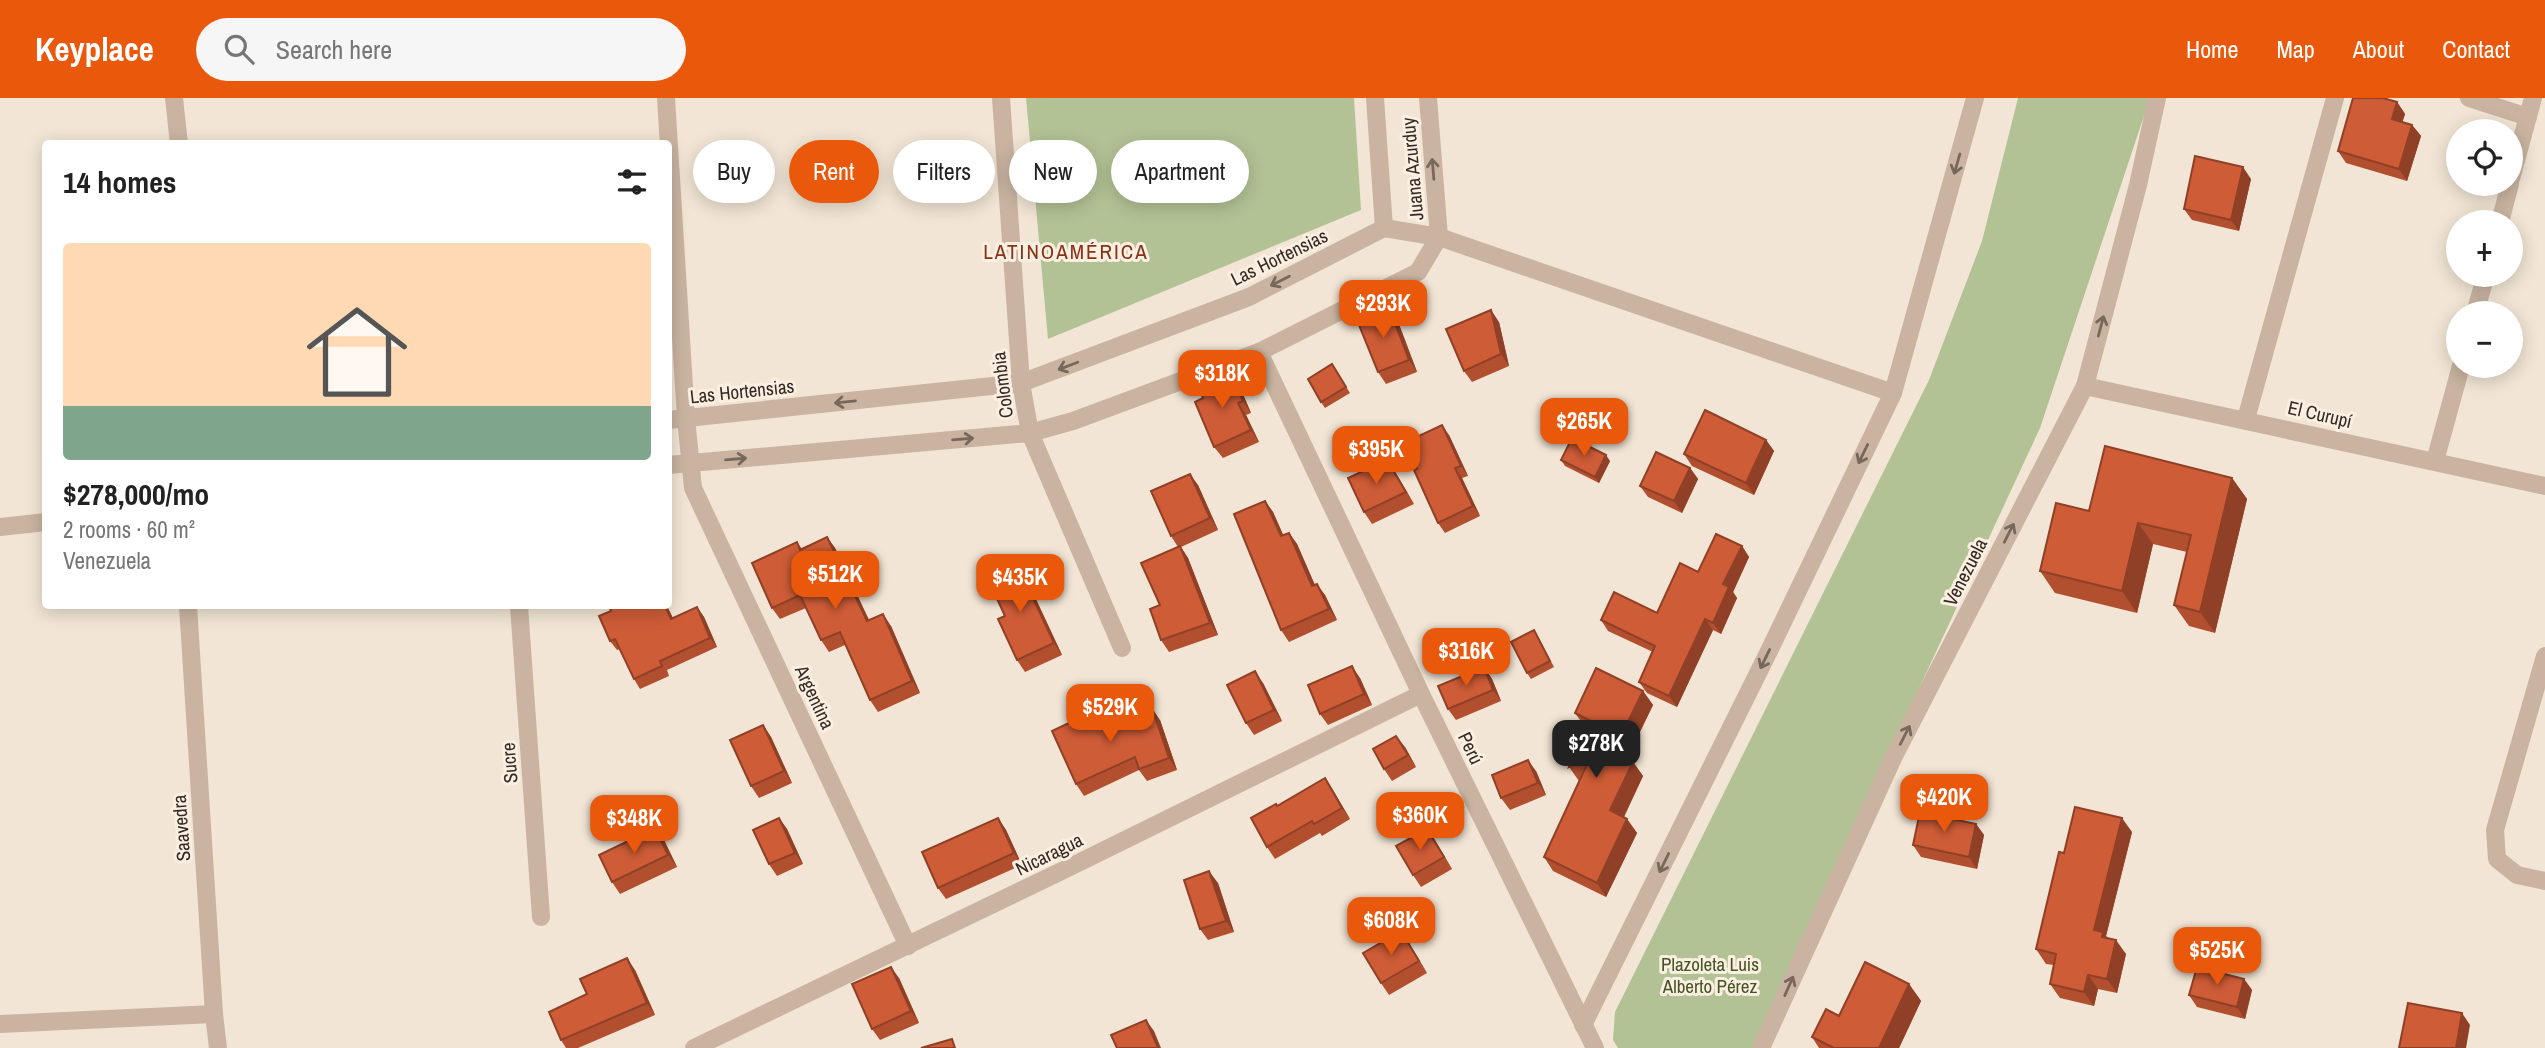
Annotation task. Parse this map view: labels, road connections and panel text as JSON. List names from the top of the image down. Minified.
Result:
{"streets":{"street":["Juana Azurduy","Las Hortensias","Colombia","El Curupí","Venezuela","Argentina","Perú","Sucre","Saavedra","Nicaragua"]},"crossings":[["Juana Azurduy","Las Hortensias"],["Las Hortensias","Colombia"],["Las Hortensias","Argentina"],["El Curupí","Venezuela"],["Argentina","Nicaragua"],["Perú","Nicaragua"]],"one_way":["Venezuela"],"districts":["LATINOAMÉRICA"],"parks":["Plazoleta Luis Alberto Pérez"],"page":{"header":"Keyplace","search":"Search here","nav":["Home","Map","About","Contact"],"map_buttons":["+","−"],"chip":["Buy","Rent","Filters","New","Apartment"],"heading":"14 homes","list":[{"name":"$278,000/mo","note":"2 rooms · 60 m² · Venezuela"}],"price":["$293K","$318K","$265K","$395K","$512K","$435K","$316K","$529K","$278K","$420K","$360K","$348K","$608K","$525K"]}}
